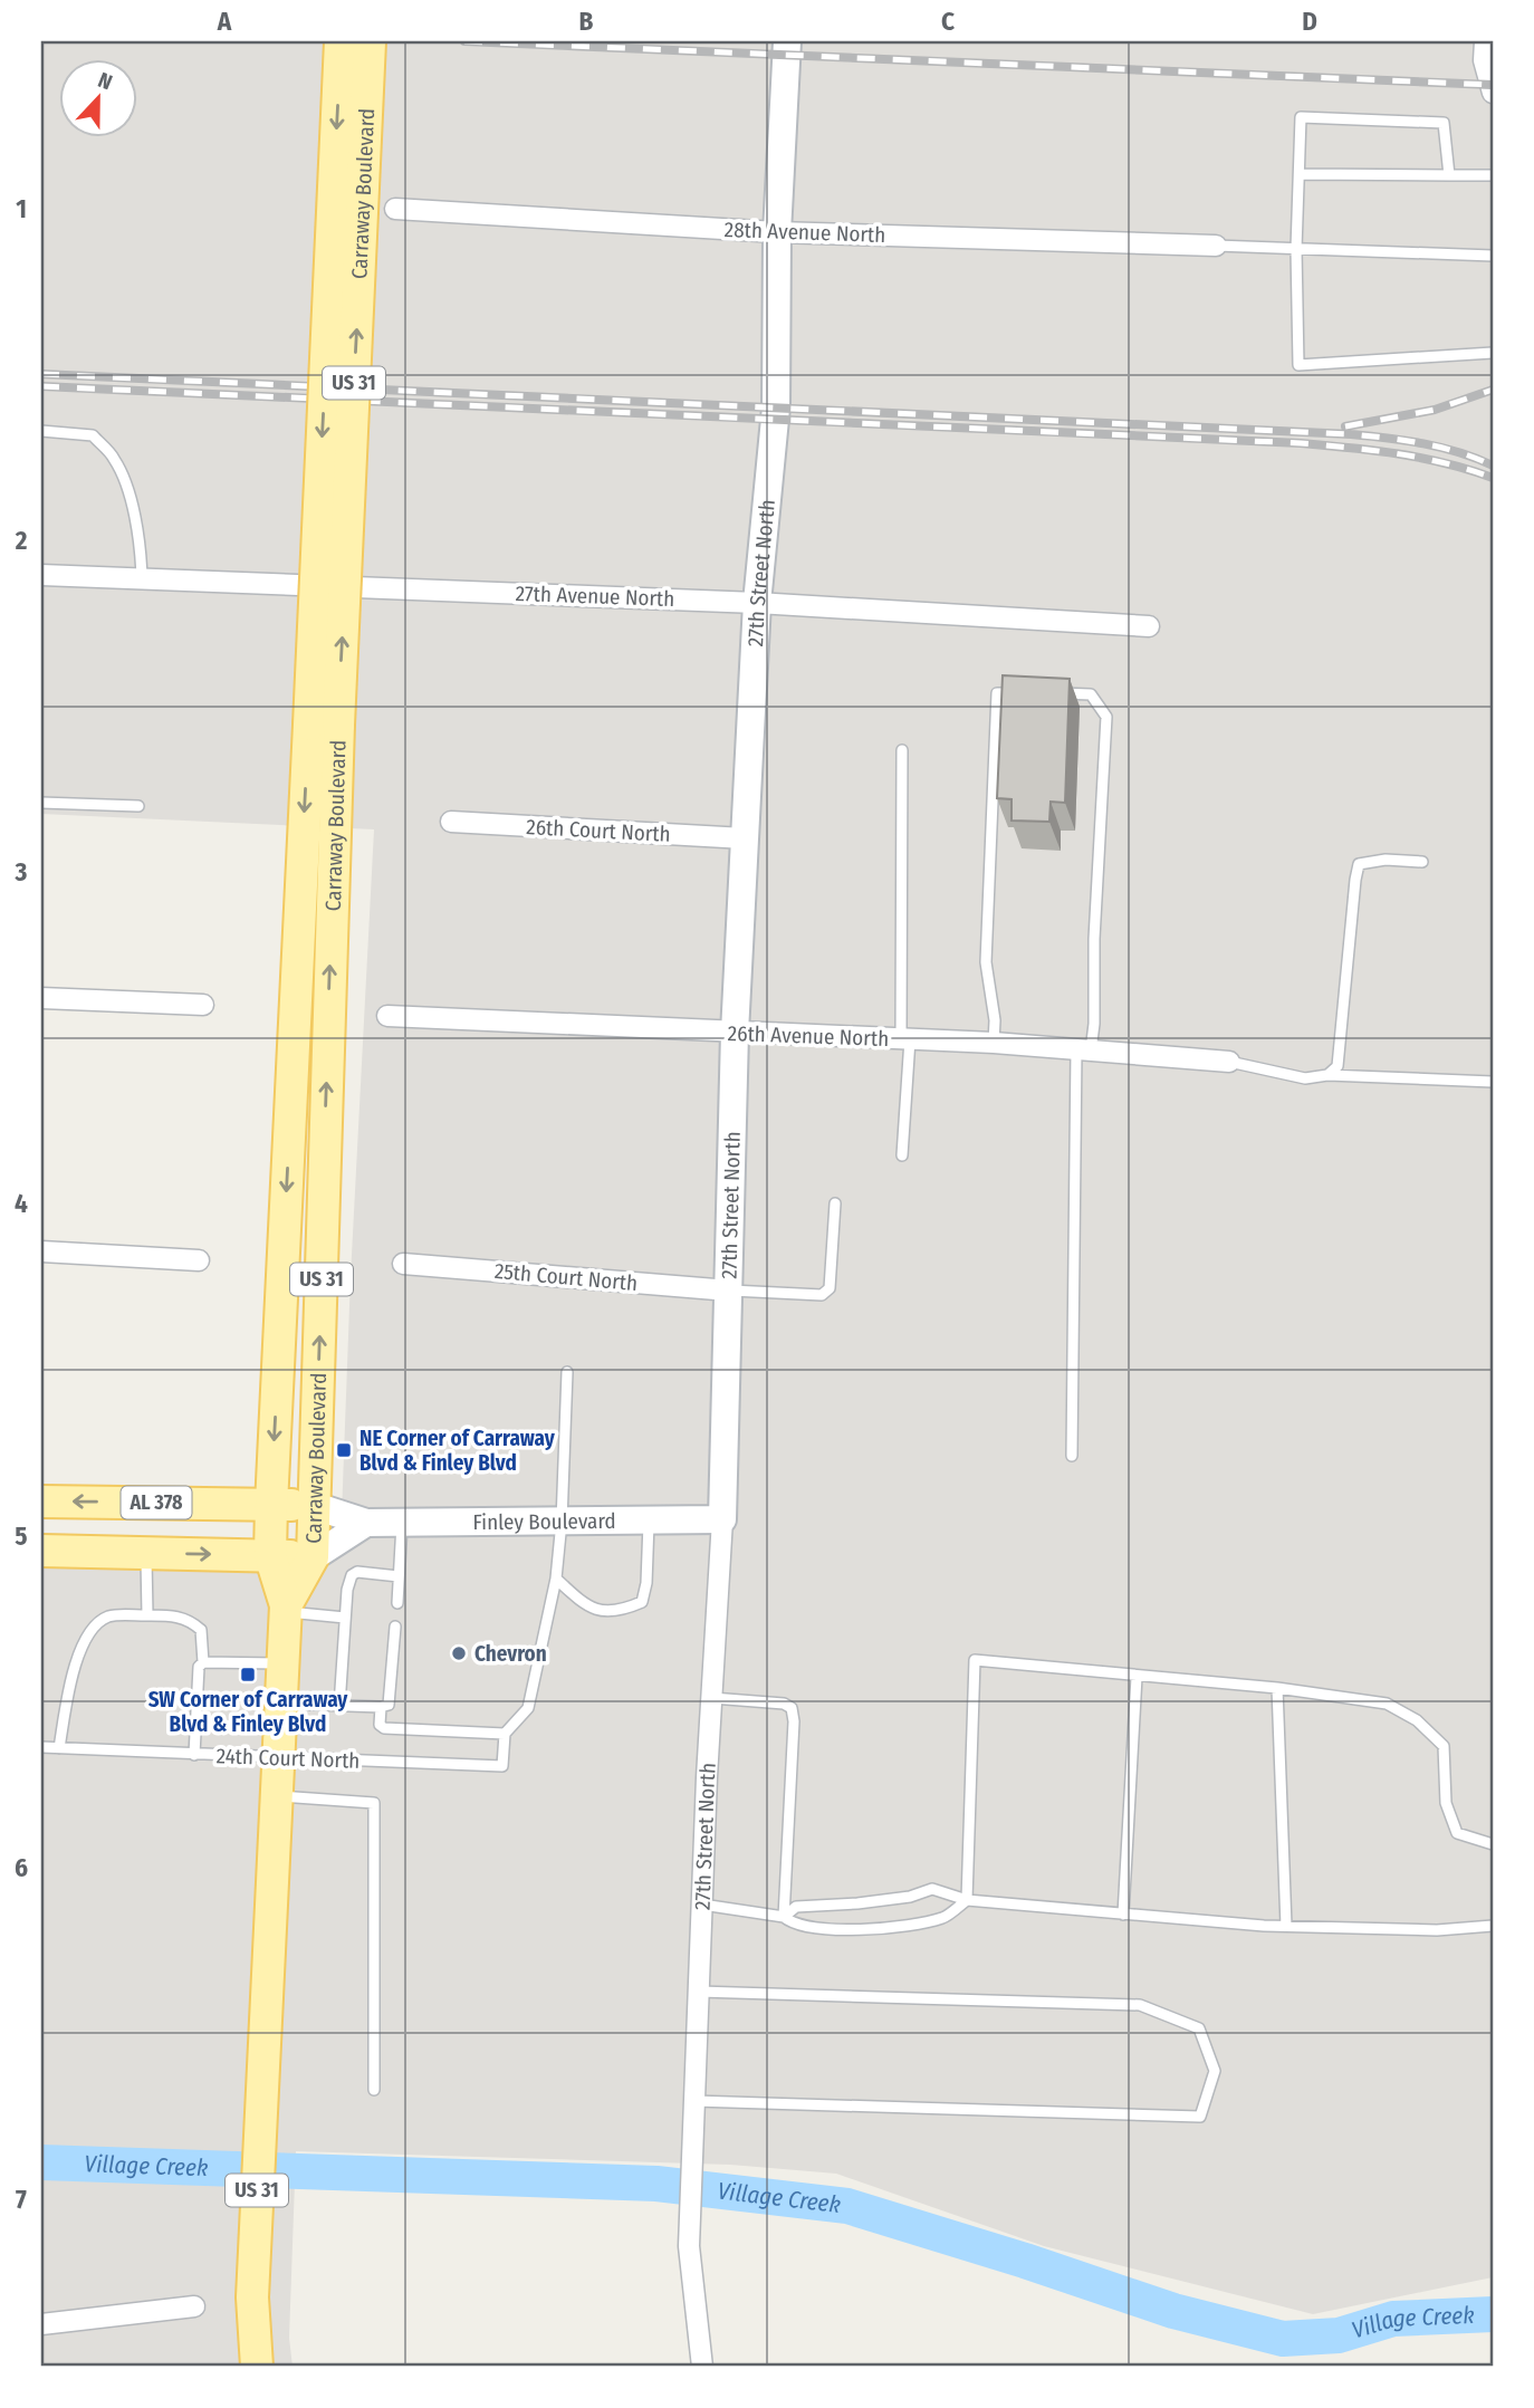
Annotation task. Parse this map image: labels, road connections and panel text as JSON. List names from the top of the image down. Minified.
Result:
{"streets":{"main road":["Carraway Boulevard","US 31","AL 378","Finley Boulevard"],"street":["28th Avenue North","27th Street North","27th Avenue North","26th Court North","26th Avenue North","25th Court North"],"lane":["24th Court North"]},"crossings":[["Carraway Boulevard","Finley Boulevard"],["Carraway Boulevard","24th Court North"],["28th Avenue North","27th Street North"],["27th Street North","27th Avenue North"],["27th Street North","26th Court North"],["27th Street North","26th Avenue North"],["27th Street North","25th Court North"],["27th Street North","Finley Boulevard"]],"water":["Village Creek"],"places":{"transit":["NE Corner of Carraway Blvd & Finley Blvd","SW Corner of Carraway Blvd & Finley Blvd"],"other":["Chevron"]},"north":"top","grid":{"columns":["A","B","C","D"],"rows":["1","2","3","4","5","6","7"]}}
